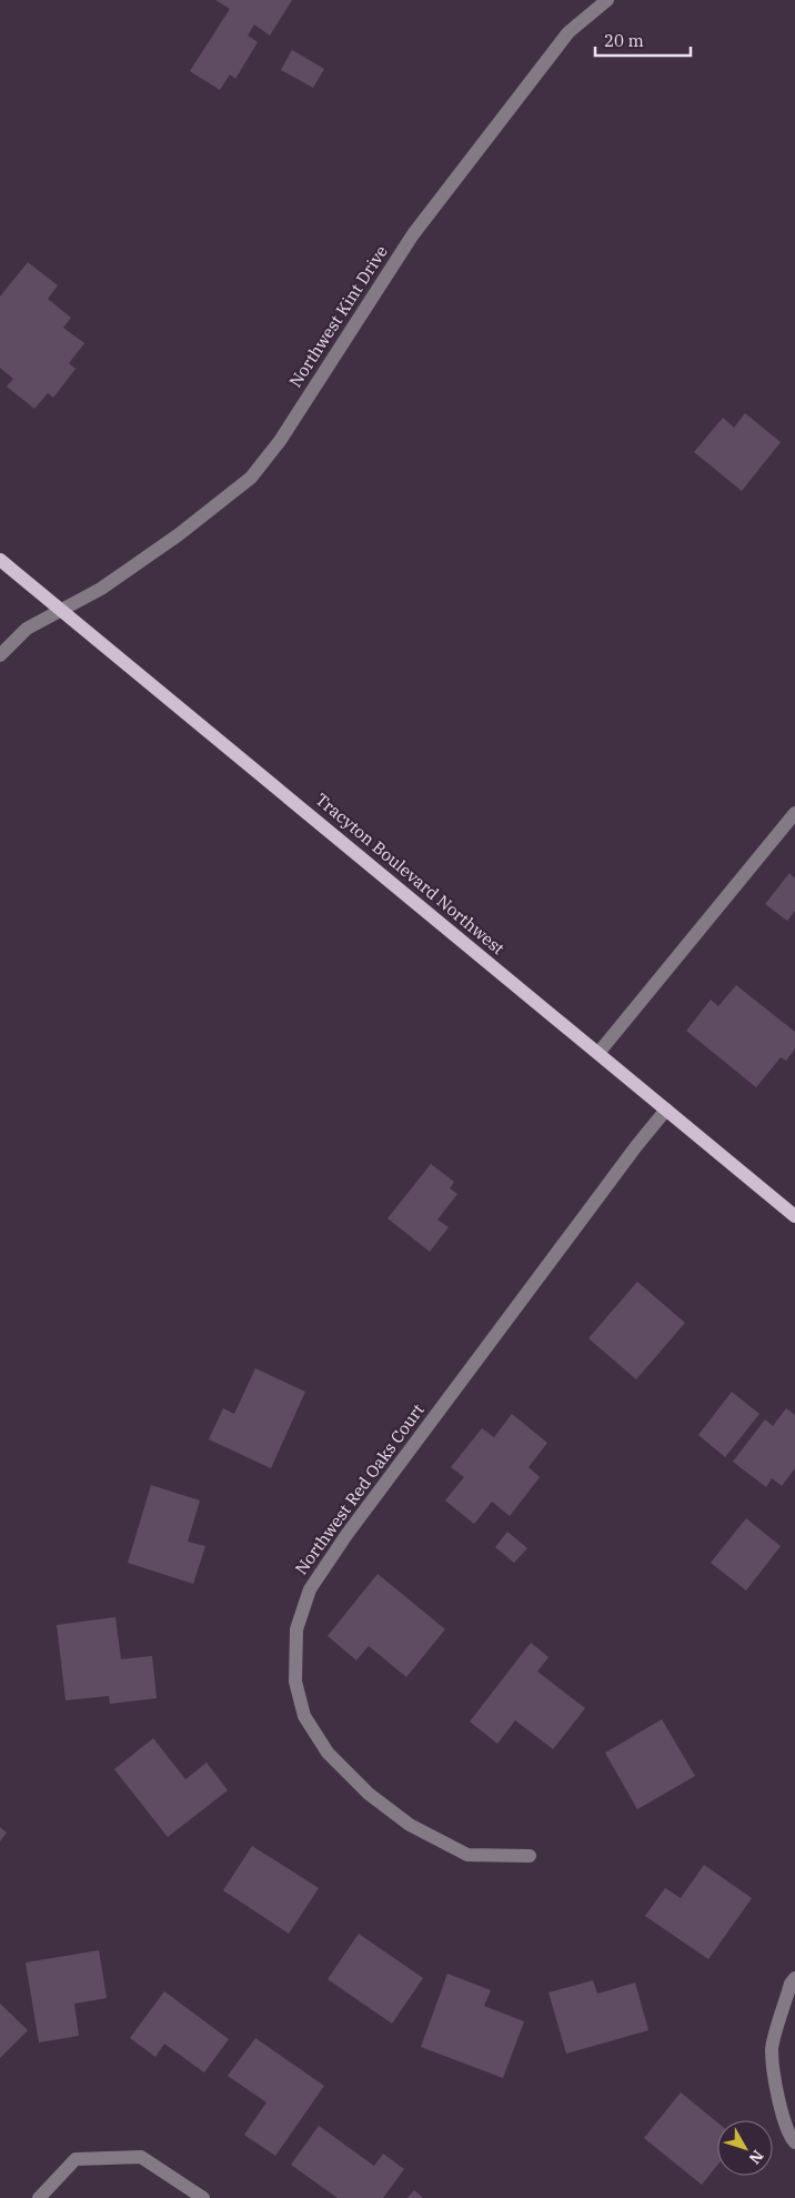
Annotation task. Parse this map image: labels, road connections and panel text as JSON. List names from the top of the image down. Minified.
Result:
{"streets":{"main road":["Tracyton Boulevard Northwest"],"street":["Northwest Kint Drive","Northwest Red Oaks Court"]},"crossings":[["Northwest Kint Drive","Tracyton Boulevard Northwest"],["Tracyton Boulevard Northwest","Northwest Red Oaks Court"]],"scale_bar":"20 m","north":"bottom right"}
